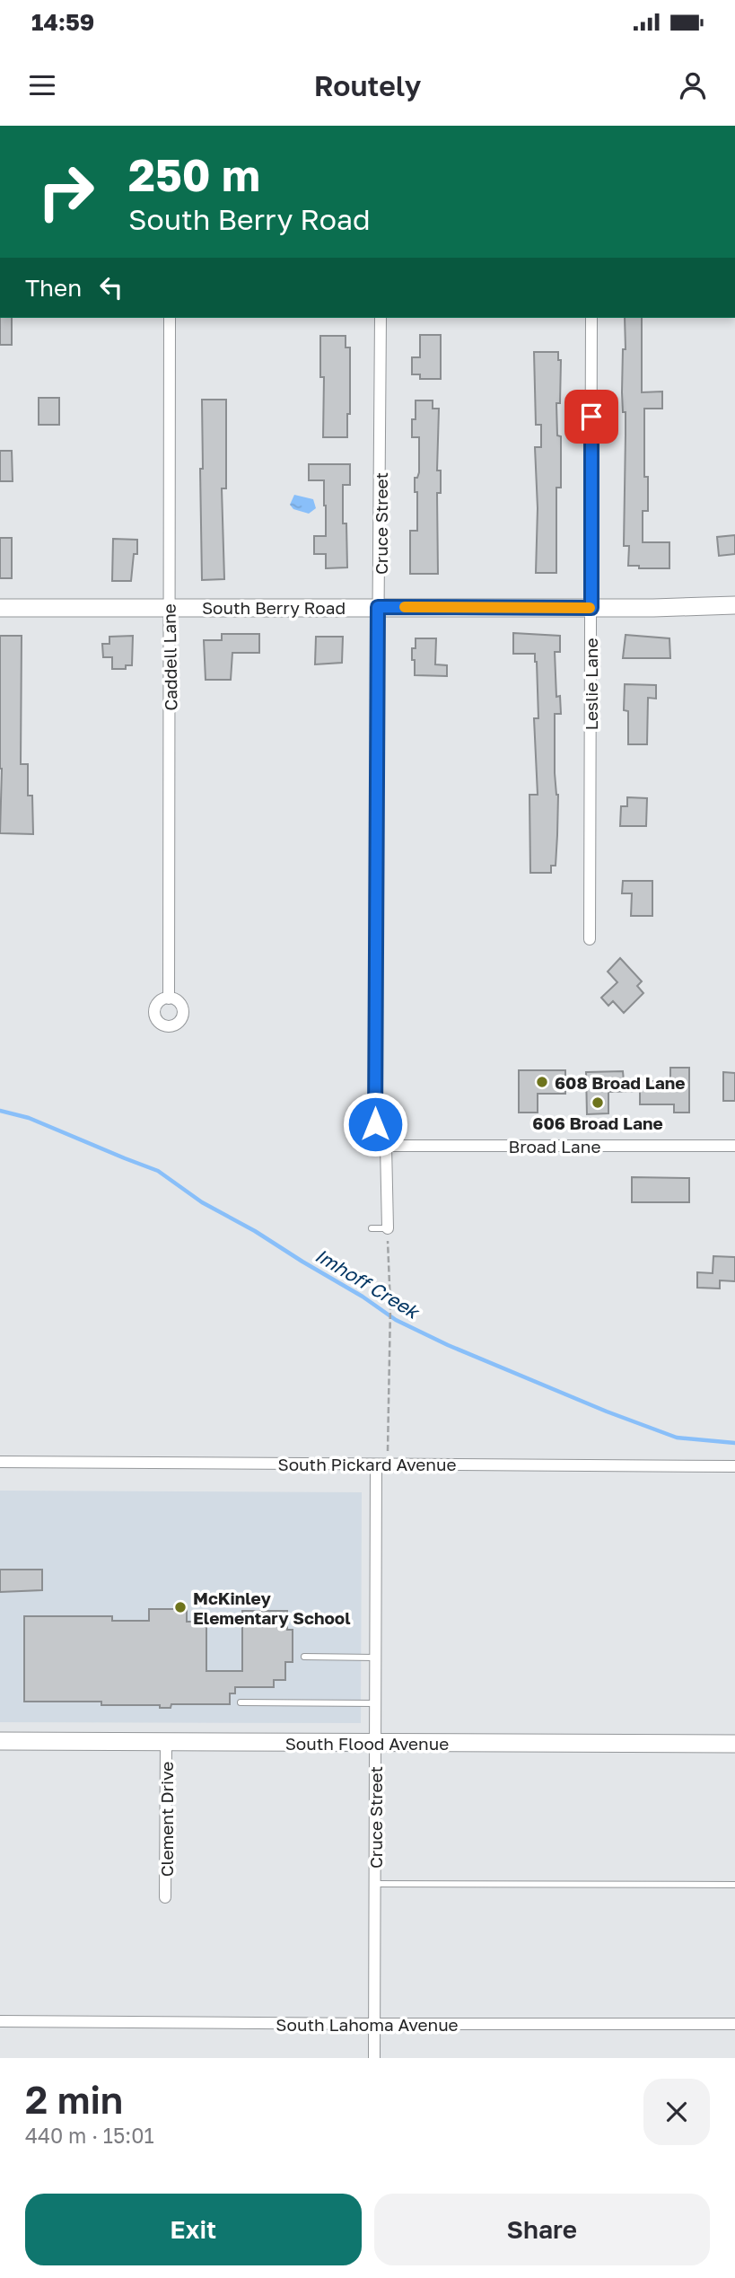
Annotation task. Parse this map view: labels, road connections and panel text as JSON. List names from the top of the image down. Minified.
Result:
{"streets":{"street":["Cruce Street","South Berry Road","Caddell Lane","Leslie Lane","Broad Lane","South Pickard Avenue","South Flood Avenue","Clement Drive","South Lahoma Avenue"]},"crossings":[["Cruce Street","South Berry Road"],["Cruce Street","Broad Lane"],["Cruce Street","South Pickard Avenue"],["Cruce Street","South Flood Avenue"],["Cruce Street","South Lahoma Avenue"],["South Berry Road","Caddell Lane"],["South Berry Road","Leslie Lane"],["South Flood Avenue","Clement Drive"]],"water":["Imhoff Creek"],"places":["608 Broad Lane","606 Broad Lane","McKinley Elementary School"],"page":{"status":"14:59","header":"Routely","turn":["250 m","South Berry Road"],"then":"Then","heading":["2 min","440 m · 15:01"],"buttons":["Exit","Share"]}}
